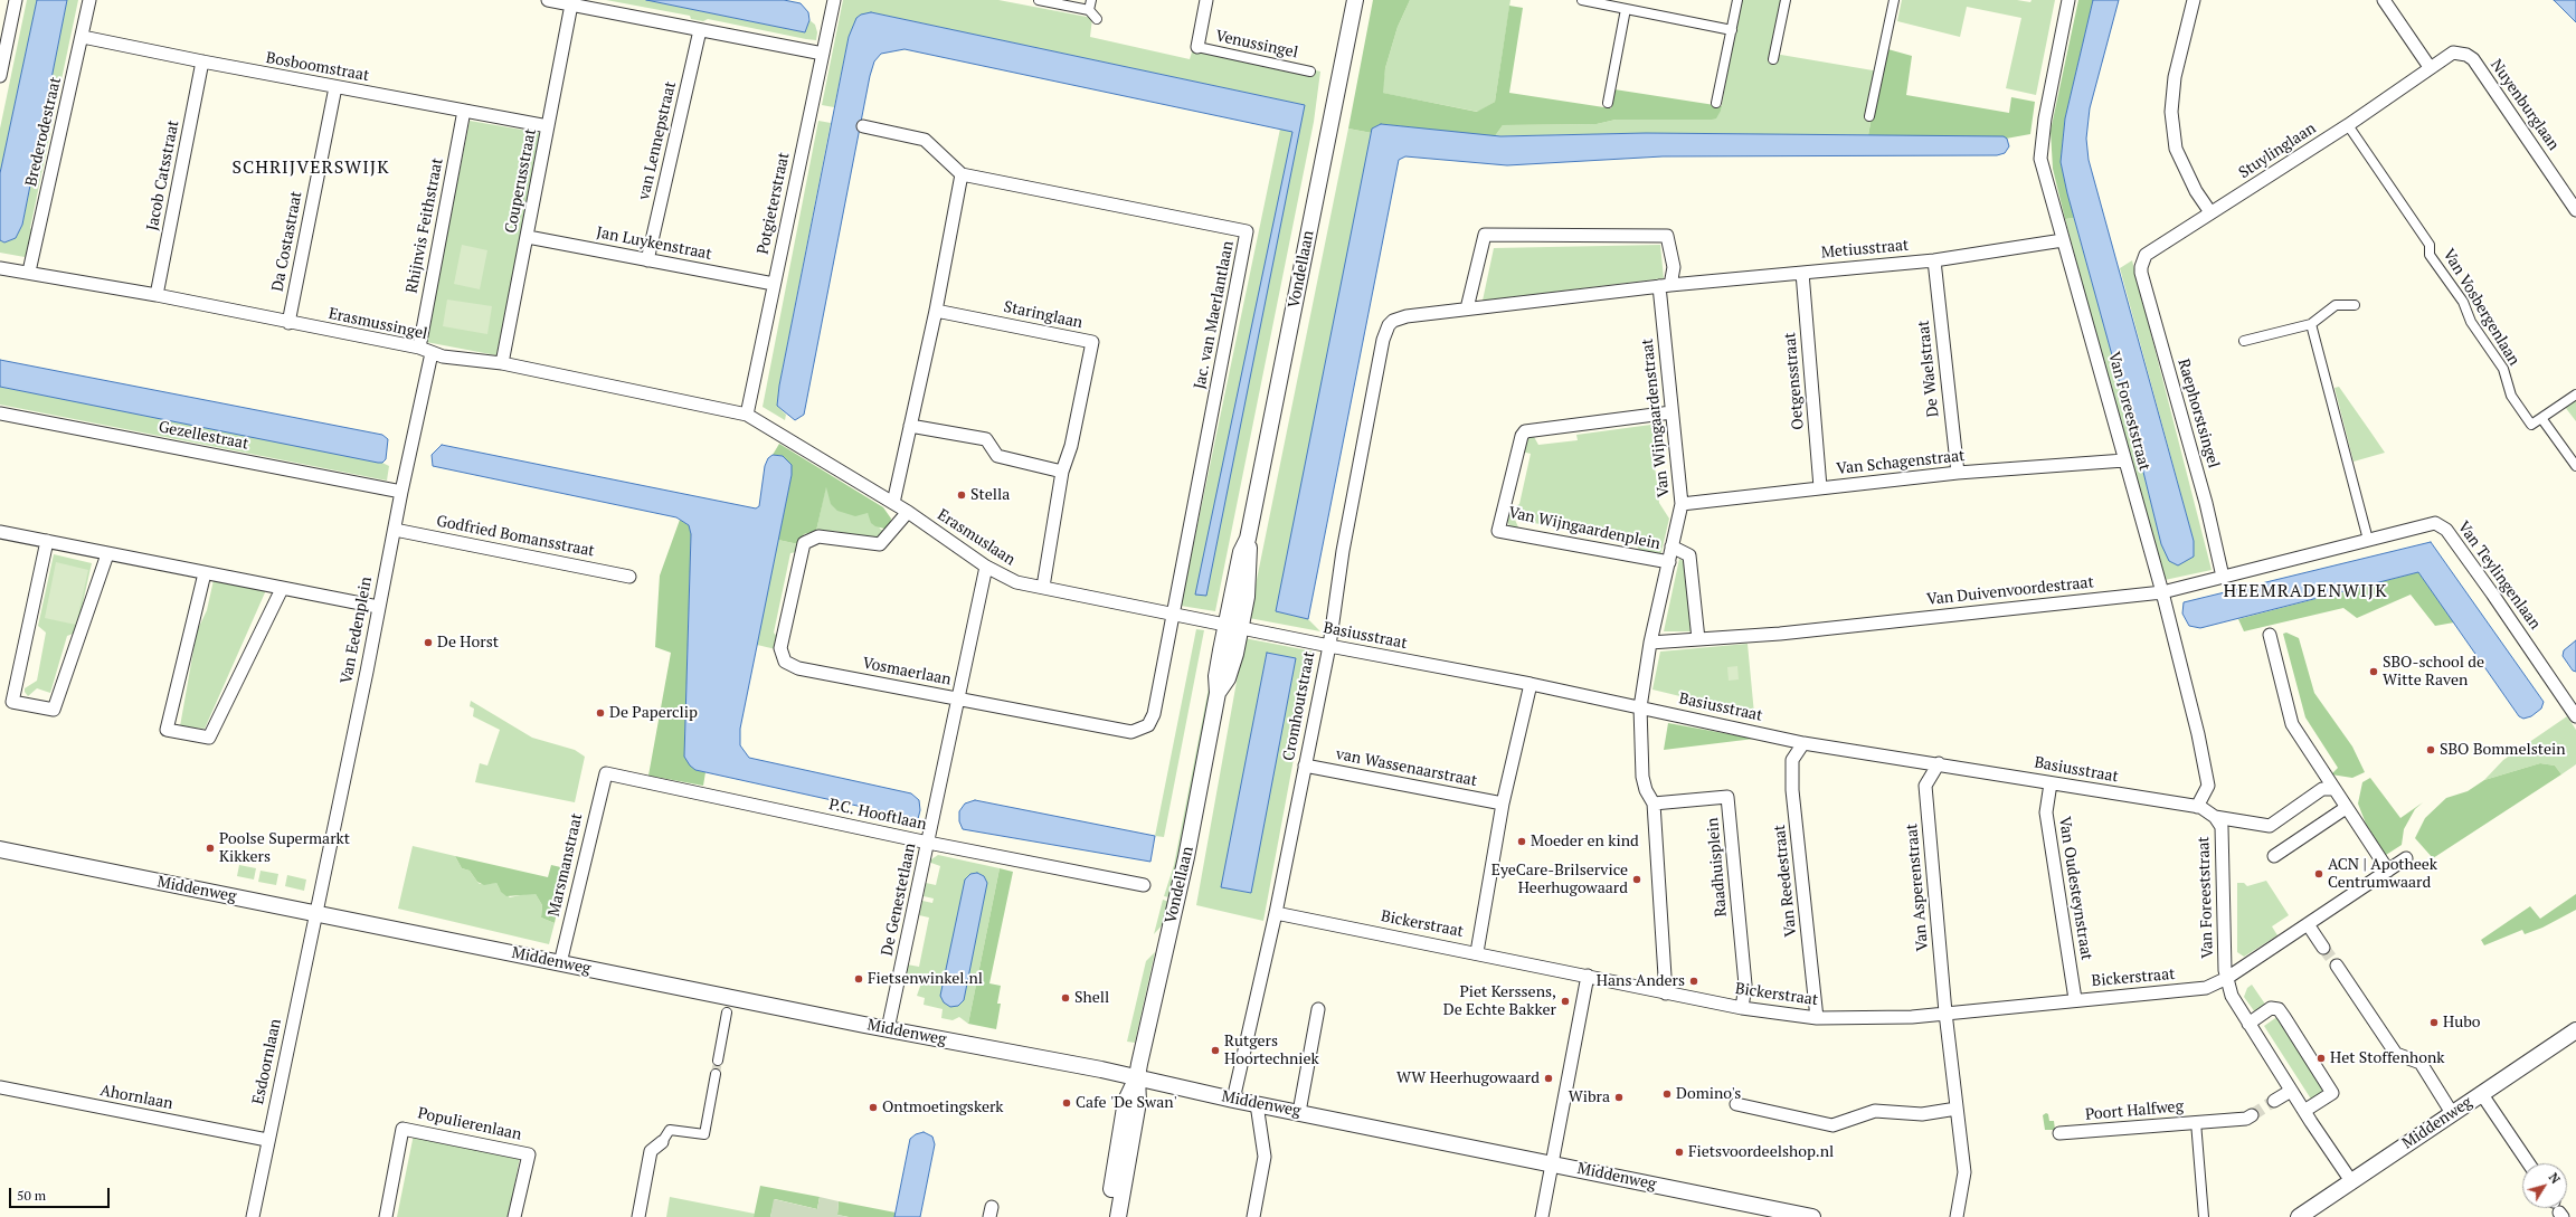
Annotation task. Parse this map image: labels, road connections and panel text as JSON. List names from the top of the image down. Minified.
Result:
{"streets":{"street":["Venussingel","Bosboomstraat","Nuyenburglaan","Brederodestraat","van Lennepstraat","Stuylinglaan","Jacob Catsstraat","Couperusstraat","Potgieterstraat","Rhijnvis Feithstraat","Da Costastraat","Jan Luykenstraat","Metiusstraat","Vondellaan","Van Vosbergenlaan","Staringlaan","Jac. van Maerlantlaan","Erasmussingel","De Waelstraat","Oetgensstraat","Van Foreeststraat","Raephorstsingel","Van Wijngaardenstraat","Gezellestraat","Van Schagenstraat","Van Wijngaardenplein","Godfried Bomansstraat","Erasmuslaan","Van Teylingenlaan","Van Duivenvoordestraat","Van Eedenplein","Basiusstraat","Vosmaerlaan","Cromhoutstraat","van Wassenaarstraat","P.C. Hooftlaan","Marsmanstraat","Raadhuisplein","Van Reedestraat","Van Asperenstraat","Van Oudesteynstraat","Middenweg","De Genestetlaan","Bickerstraat","Esdoornlaan","Ahornlaan","Poort Halfweg","Populierenlaan"]},"crossings":[["Bosboomstraat","Brederodestraat"],["Bosboomstraat","Jacob Catsstraat"],["Bosboomstraat","Couperusstraat"],["Bosboomstraat","Rhijnvis Feithstraat"],["Bosboomstraat","Da Costastraat"],["Nuyenburglaan","Stuylinglaan"],["Brederodestraat","Erasmussingel"],["van Lennepstraat","Jan Luykenstraat"],["Stuylinglaan","Van Vosbergenlaan"],["Stuylinglaan","Raephorstsingel"],["Jacob Catsstraat","Erasmussingel"],["Couperusstraat","Jan Luykenstraat"],["Couperusstraat","Erasmussingel"],["Potgieterstraat","Jan Luykenstraat"],["Potgieterstraat","Erasmussingel"],["Potgieterstraat","Erasmuslaan"],["Rhijnvis Feithstraat","Erasmussingel"],["Da Costastraat","Erasmussingel"],["Metiusstraat","De Waelstraat"],["Metiusstraat","Oetgensstraat"],["Metiusstraat","Van Foreeststraat"],["Metiusstraat","Van Wijngaardenstraat"],["Metiusstraat","Cromhoutstraat"],["Vondellaan","Erasmuslaan"],["Vondellaan","Basiusstraat"],["Vondellaan","Middenweg"],["Staringlaan","Erasmuslaan"],["Jac. van Maerlantlaan","Erasmuslaan"],["Jac. van Maerlantlaan","Vosmaerlaan"],["Erasmussingel","Erasmuslaan"],["Erasmussingel","Van Eedenplein"],["De Waelstraat","Van Schagenstraat"],["Oetgensstraat","Van Schagenstraat"],["Van Foreeststraat","Van Schagenstraat"],["Van Foreeststraat","Van Duivenvoordestraat"],["Van Foreeststraat","Basiusstraat"],["Van Foreeststraat","Bickerstraat"],["Raephorstsingel","Van Duivenvoordestraat"],["Van Wijngaardenstraat","Van Schagenstraat"],["Van Wijngaardenstraat","Van Wijngaardenplein"],["Van Wijngaardenstraat","Van Duivenvoordestraat"],["Van Wijngaardenstraat","Basiusstraat"],["Gezellestraat","Van Eedenplein"],["Godfried Bomansstraat","Van Eedenplein"],["Erasmuslaan","Basiusstraat"],["Erasmuslaan","Vosmaerlaan"],["Erasmuslaan","De Genestetlaan"],["Van Teylingenlaan","Van Duivenvoordestraat"],["Van Eedenplein","Middenweg"],["Van Eedenplein","Esdoornlaan"],["Basiusstraat","Cromhoutstraat"],["Basiusstraat","Van Reedestraat"],["Basiusstraat","Van Asperenstraat"],["Basiusstraat","Van Oudesteynstraat"],["Vosmaerlaan","De Genestetlaan"],["Cromhoutstraat","van Wassenaarstraat"],["Cromhoutstraat","Middenweg"],["Cromhoutstraat","Bickerstraat"],["P.C. Hooftlaan","Marsmanstraat"],["P.C. Hooftlaan","De Genestetlaan"],["Marsmanstraat","Middenweg"],["Raadhuisplein","Bickerstraat"],["Van Reedestraat","Bickerstraat"],["Van Asperenstraat","Bickerstraat"],["Van Oudesteynstraat","Bickerstraat"],["Middenweg","De Genestetlaan"],["Middenweg","Esdoornlaan"],["Esdoornlaan","Ahornlaan"]],"districts":["SCHRIJVERSWIJK","HEEMRADENWIJK"],"places":["Stella","De Horst","SBO-school de Witte Raven","De Paperclip","SBO Bommelstein","Moeder en kind","Poolse Supermarkt Kikkers","ACN | Apotheek Centrumwaard","EyeCare-Brilservice Heerhugowaard","Fietsenwinkel.nl","Hans Anders","Shell","Piet Kerssens, De Echte Bakker","Hubo","Rutgers Hoortechniek","Het Stoffenhonk","WW Heerhugowaard","Domino's","Wibra","Cafe 'De Swan'","Ontmoetingskerk","Fietsvoordeelshop.nl"],"scale_bar":"50 m","north":"top right"}
